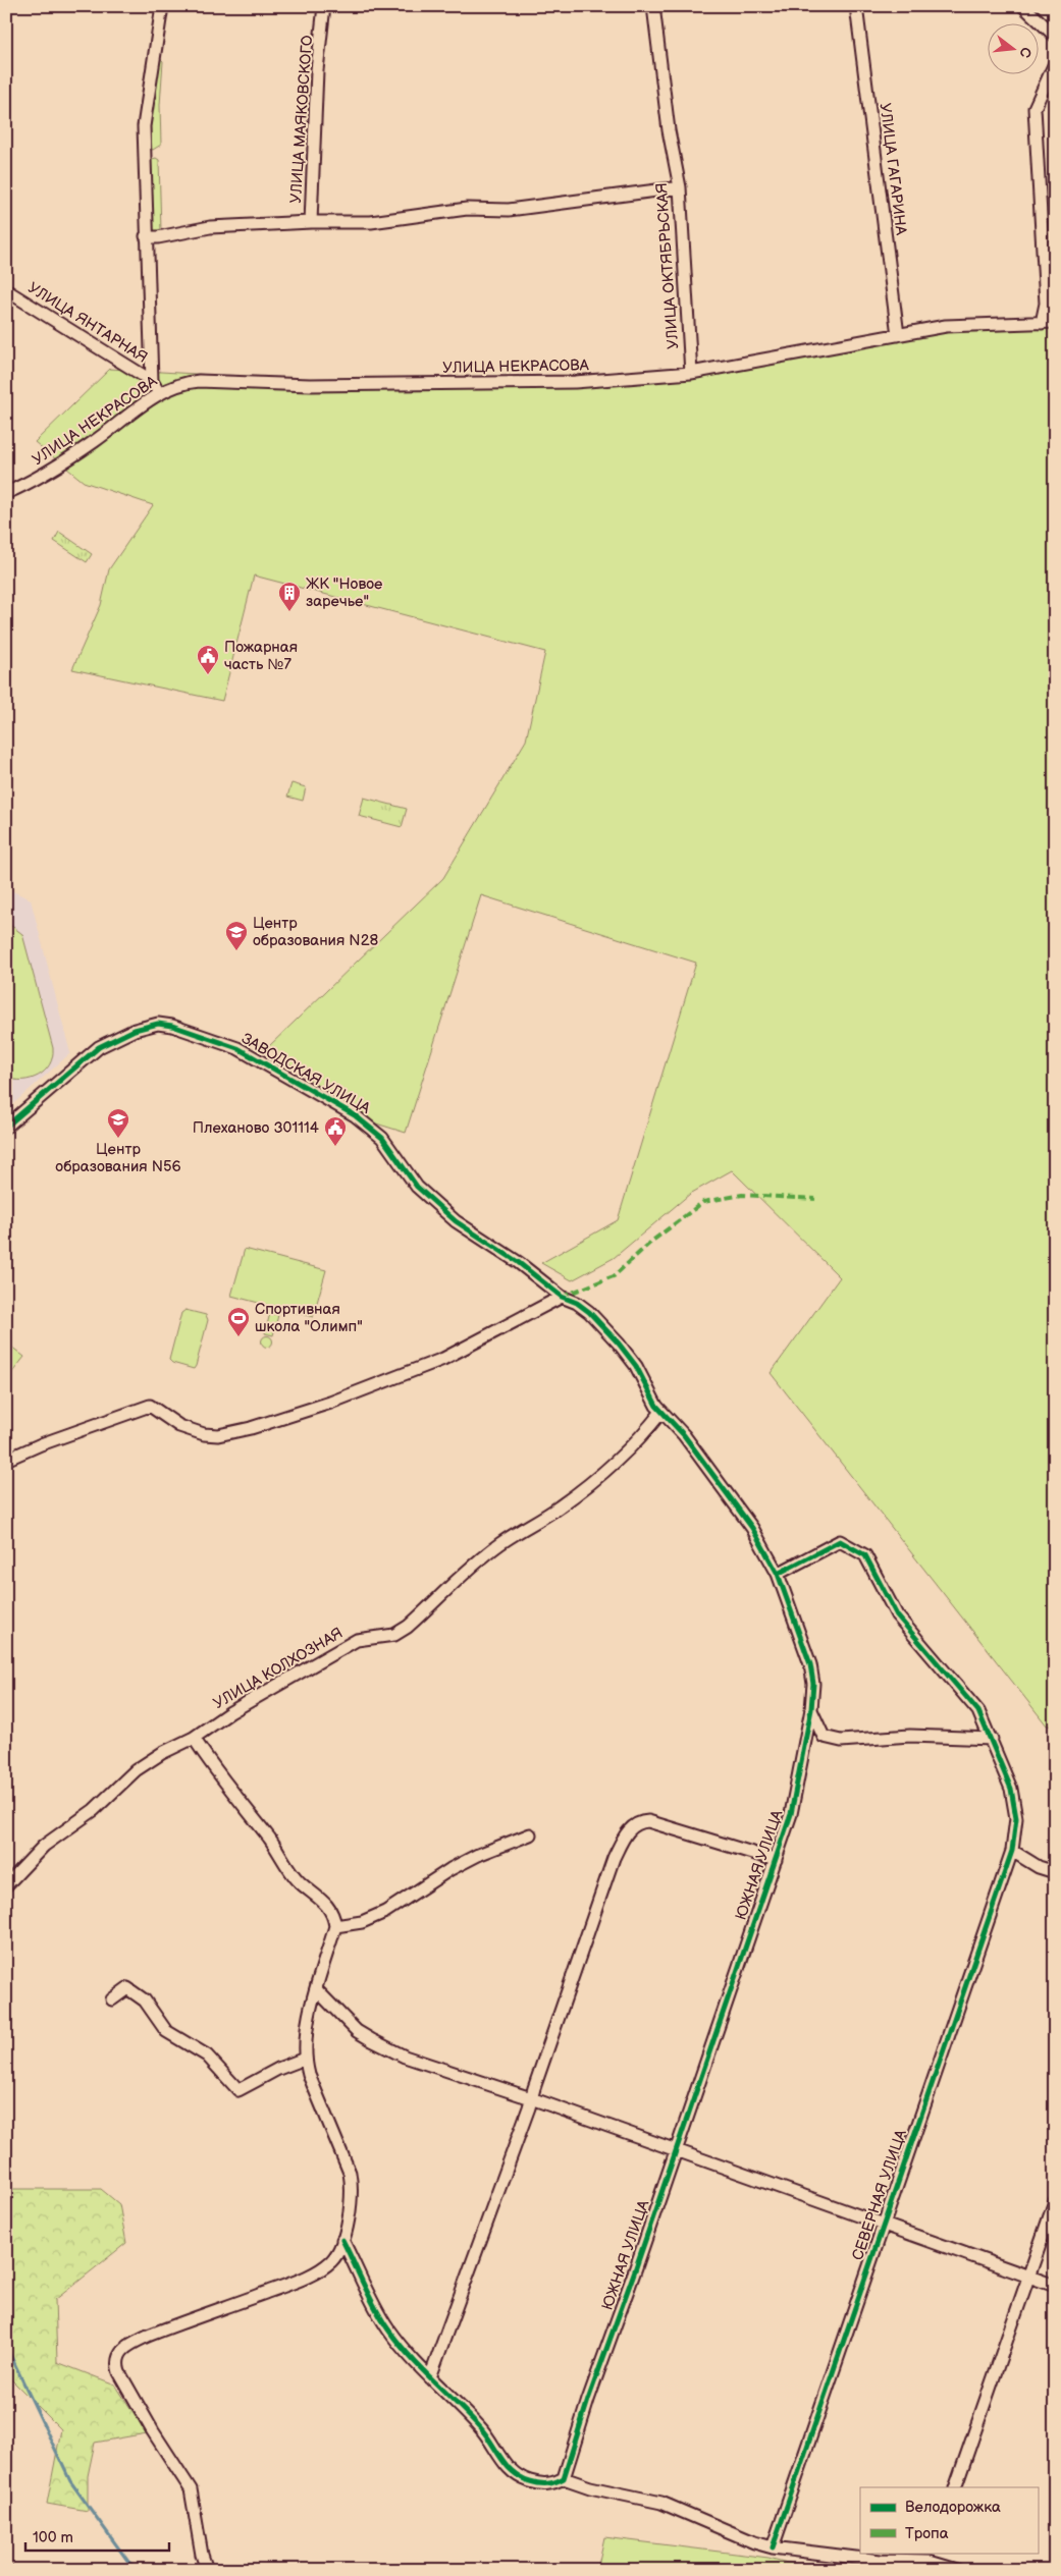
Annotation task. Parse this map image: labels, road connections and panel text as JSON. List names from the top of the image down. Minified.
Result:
{"streets":{"street":["УЛИЦА МАЯКОВСКОГО","УЛИЦА ГАГАРИНА","УЛИЦА ОКТЯБРЬСКАЯ","УЛИЦА ЯНТАРНАЯ","УЛИЦА НЕКРАСОВА","ЗАВОДСКАЯ УЛИЦА","УЛИЦА КОЛХОЗНАЯ","ЮЖНАЯ УЛИЦА","СЕВЕРНАЯ УЛИЦА"]},"crossings":[["УЛИЦА ГАГАРИНА","УЛИЦА НЕКРАСОВА"],["УЛИЦА ОКТЯБРЬСКАЯ","УЛИЦА НЕКРАСОВА"],["ЗАВОДСКАЯ УЛИЦА","УЛИЦА КОЛХОЗНАЯ"],["ЗАВОДСКАЯ УЛИЦА","ЮЖНАЯ УЛИЦА"],["ЗАВОДСКАЯ УЛИЦА","СЕВЕРНАЯ УЛИЦА"],["ЮЖНАЯ УЛИЦА","СЕВЕРНАЯ УЛИЦА"]],"places":{"building":["ЖК \"Новое заречье\""],"public building":["Пожарная часть №7","Плеханово 301114"],"school or university":["Центр образования N28","Центр образования N56"],"sports":["Спортивная школа \"Олимп\""]},"legend":["Велодорожка","Тропа"],"scale_bar":"100 m","north":"right"}
